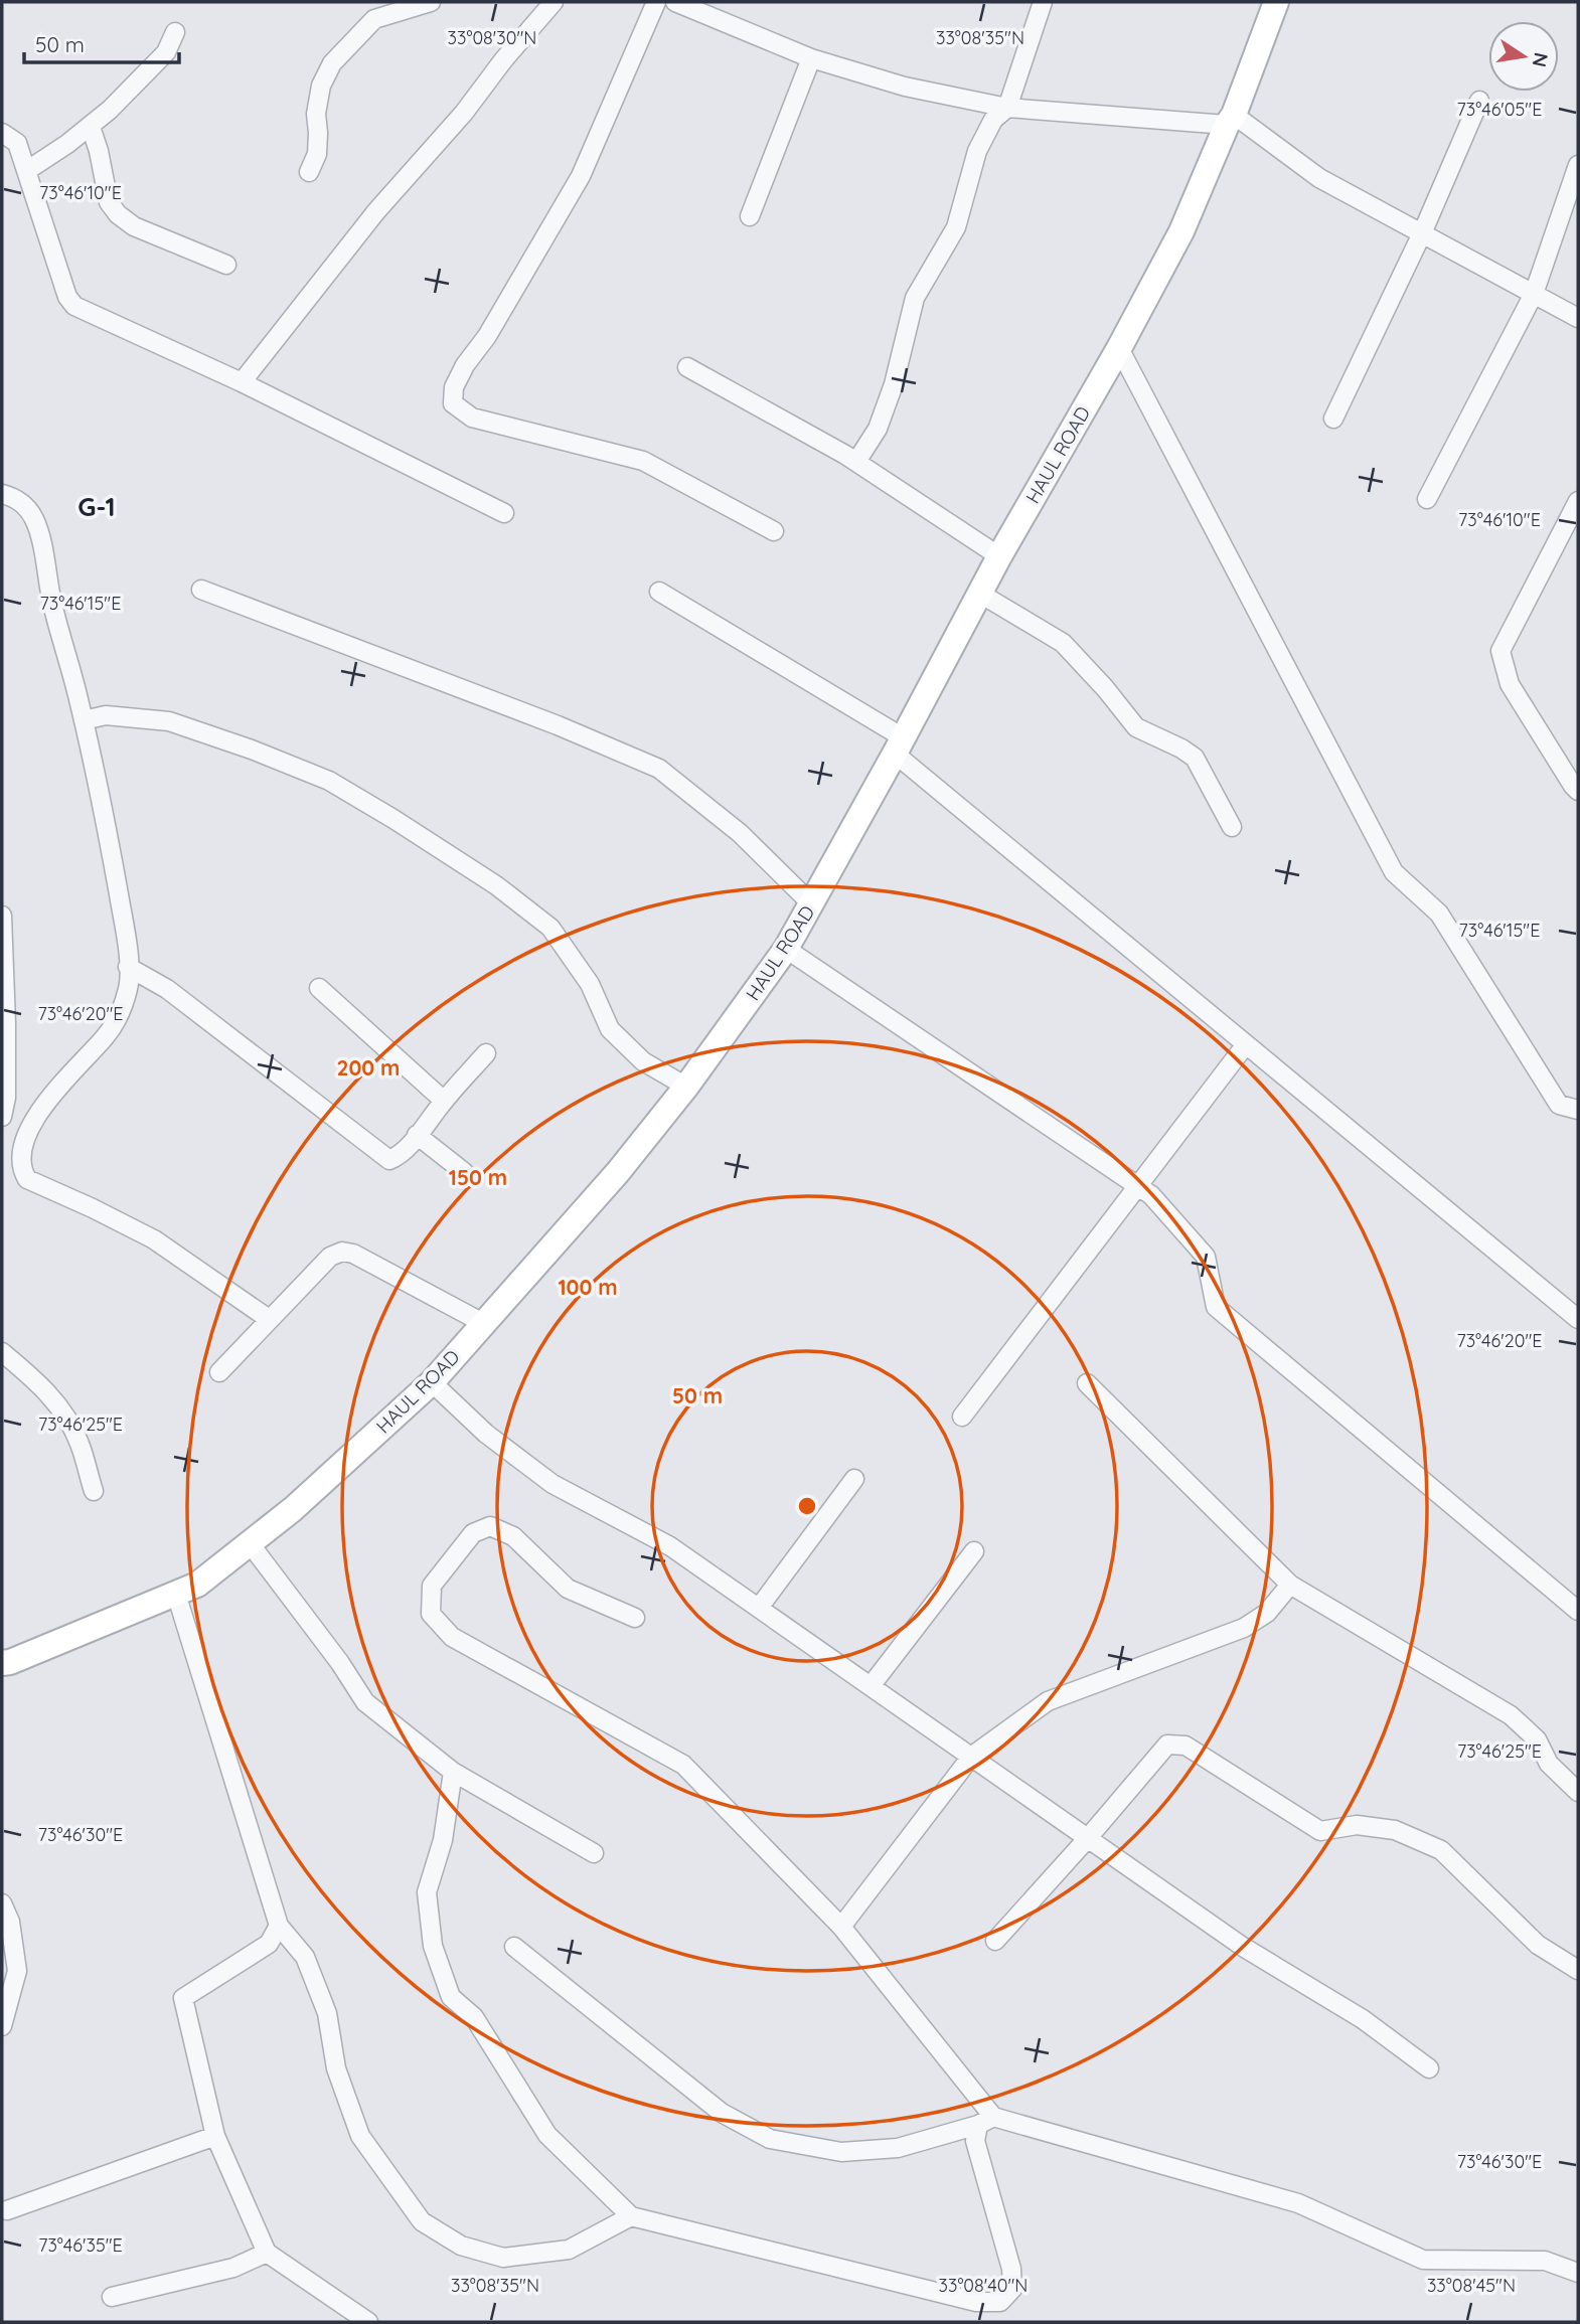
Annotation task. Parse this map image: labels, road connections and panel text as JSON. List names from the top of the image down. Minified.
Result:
{"streets":{"main road":["HAUL ROAD"]},"districts":["G-1"],"scale_bar":"50 m","north":"right","coordinates":["33°08'30\"N","33°08'35\"N","73°46'05\"E","73°46'10\"E","73°46'15\"E","73°46'20\"E","73°46'25\"E","73°46'30\"E","73°46'35\"E","33°08'40\"N","33°08'45\"N"],"rings":["200 m","150 m","100 m","50 m"]}
